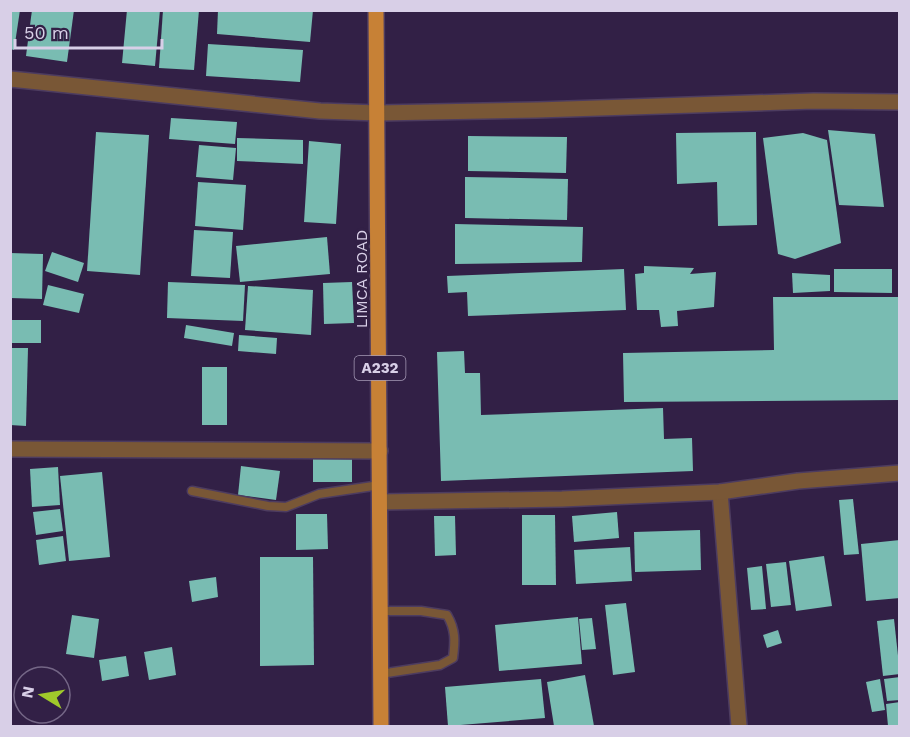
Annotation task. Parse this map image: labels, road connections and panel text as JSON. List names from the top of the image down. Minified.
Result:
{"streets":{"main road":["LIMCA ROAD","A232"]},"scale_bar":"50 m","north":"left"}
